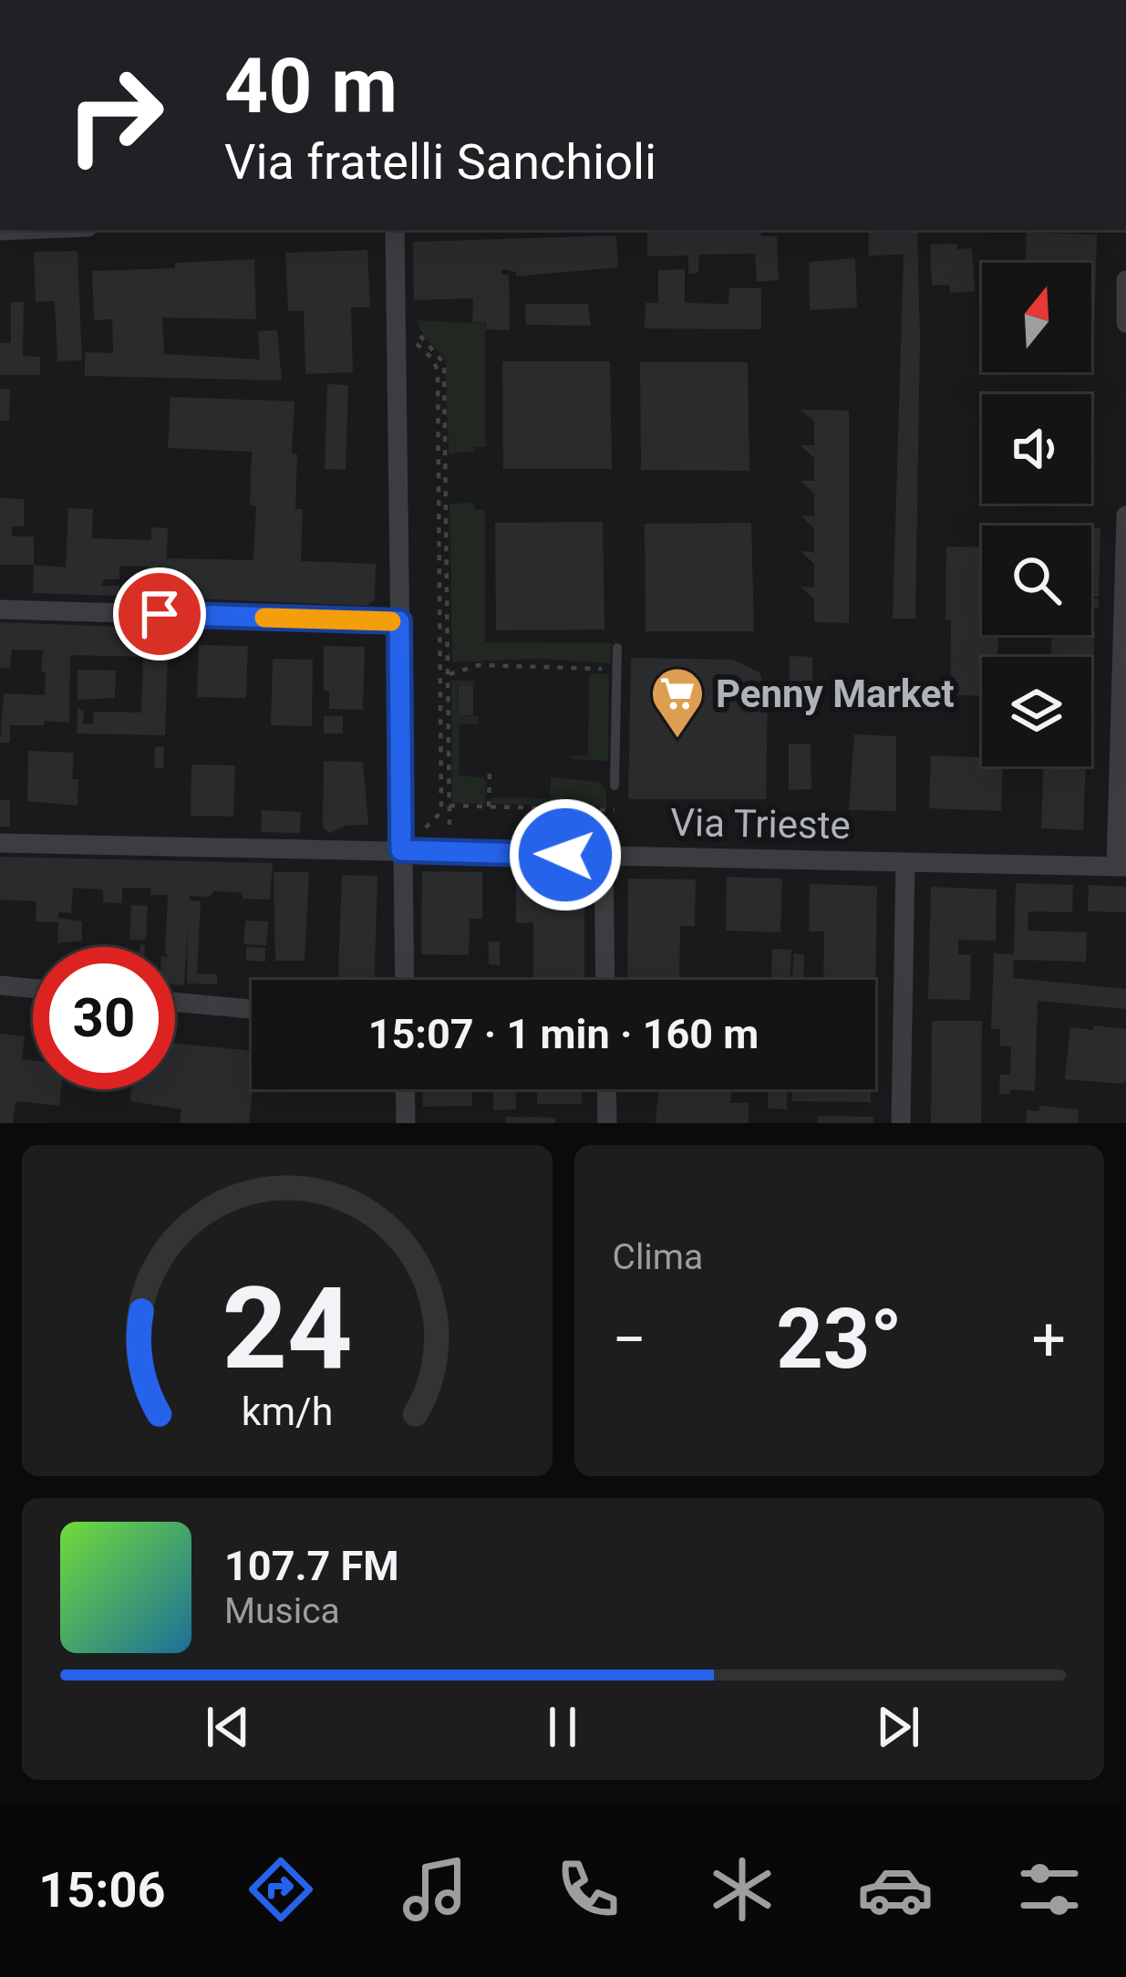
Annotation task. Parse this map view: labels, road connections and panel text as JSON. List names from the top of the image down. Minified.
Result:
{"streets":{"street":["Via Trieste"]},"places":{"supermarket":["Penny Market"]},"north":"top","page":{"turn":["40 m","Via fratelli Sanchioli"],"limit":"30","trip":"15:07 · 1 min · 160 m","tile":"Clima","heat":["−","23°","+"],"song":["107.7 FM","Musica"],"tabs":"15:06","gauge":["24","km/h"]}}
